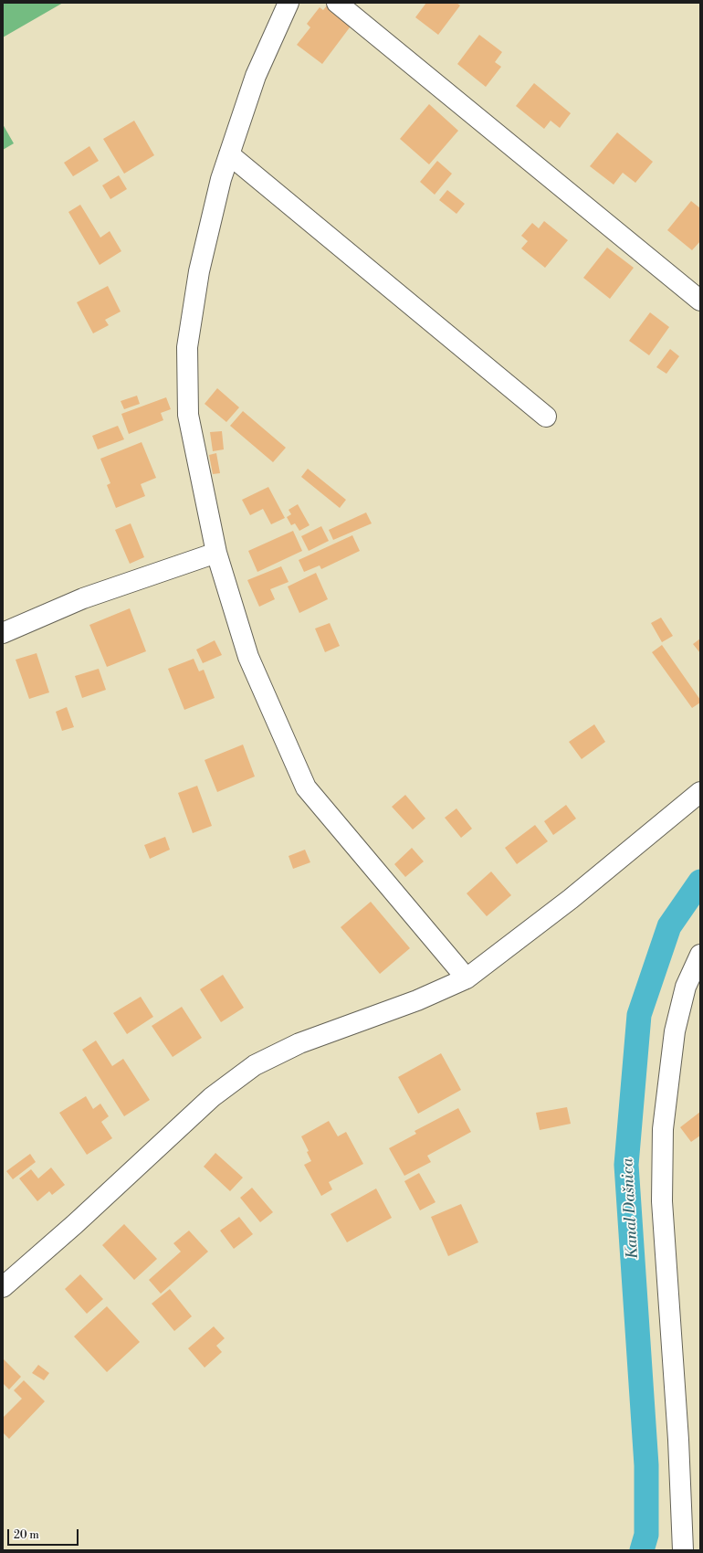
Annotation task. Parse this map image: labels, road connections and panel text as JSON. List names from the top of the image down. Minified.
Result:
{"water":["Kanal Dašnica"],"scale_bar":"20 m"}
